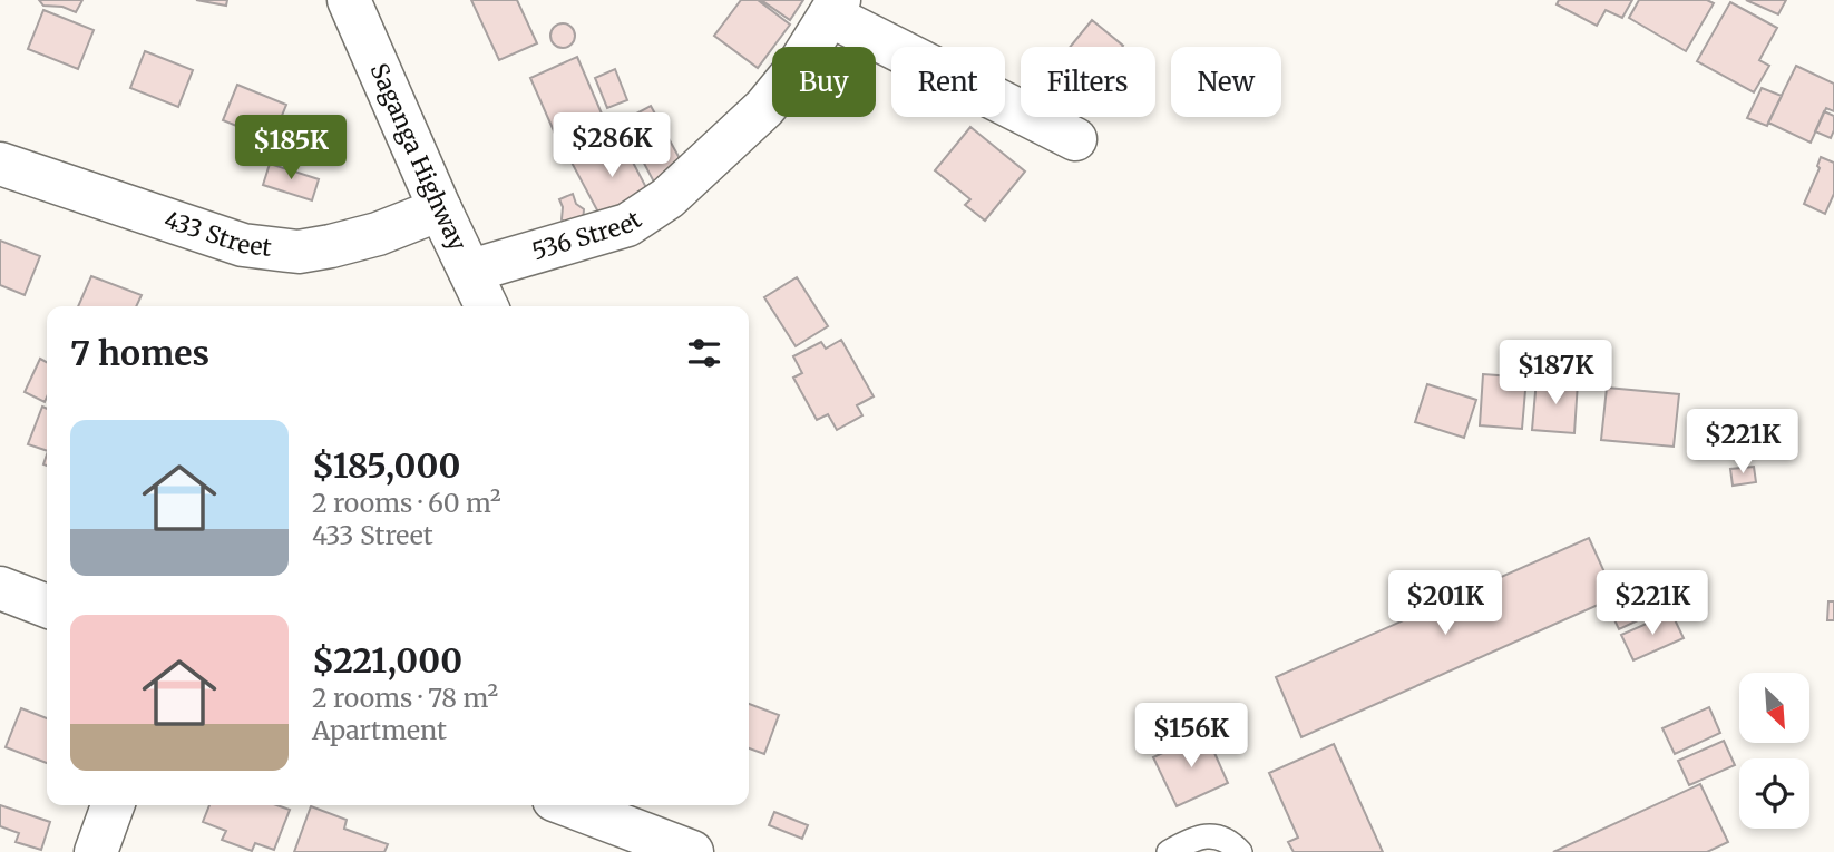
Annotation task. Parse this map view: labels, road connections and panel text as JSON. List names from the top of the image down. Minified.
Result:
{"streets":{"street":["Saganga Highway","433 Street","536 Street"]},"crossings":[["Saganga Highway","433 Street"],["Saganga Highway","536 Street"]],"north":"bottom right","page":{"chip":["Buy","Rent","Filters","New"],"price":["$286K","$185K","$187K","$221K","$201K","$221K","$156K"],"heading":"7 homes","list":[{"name":"$185,000","note":"2 rooms · 60 m² · 433 Street"},{"name":"$221,000","note":"2 rooms · 78 m² · Apartment"}]}}
